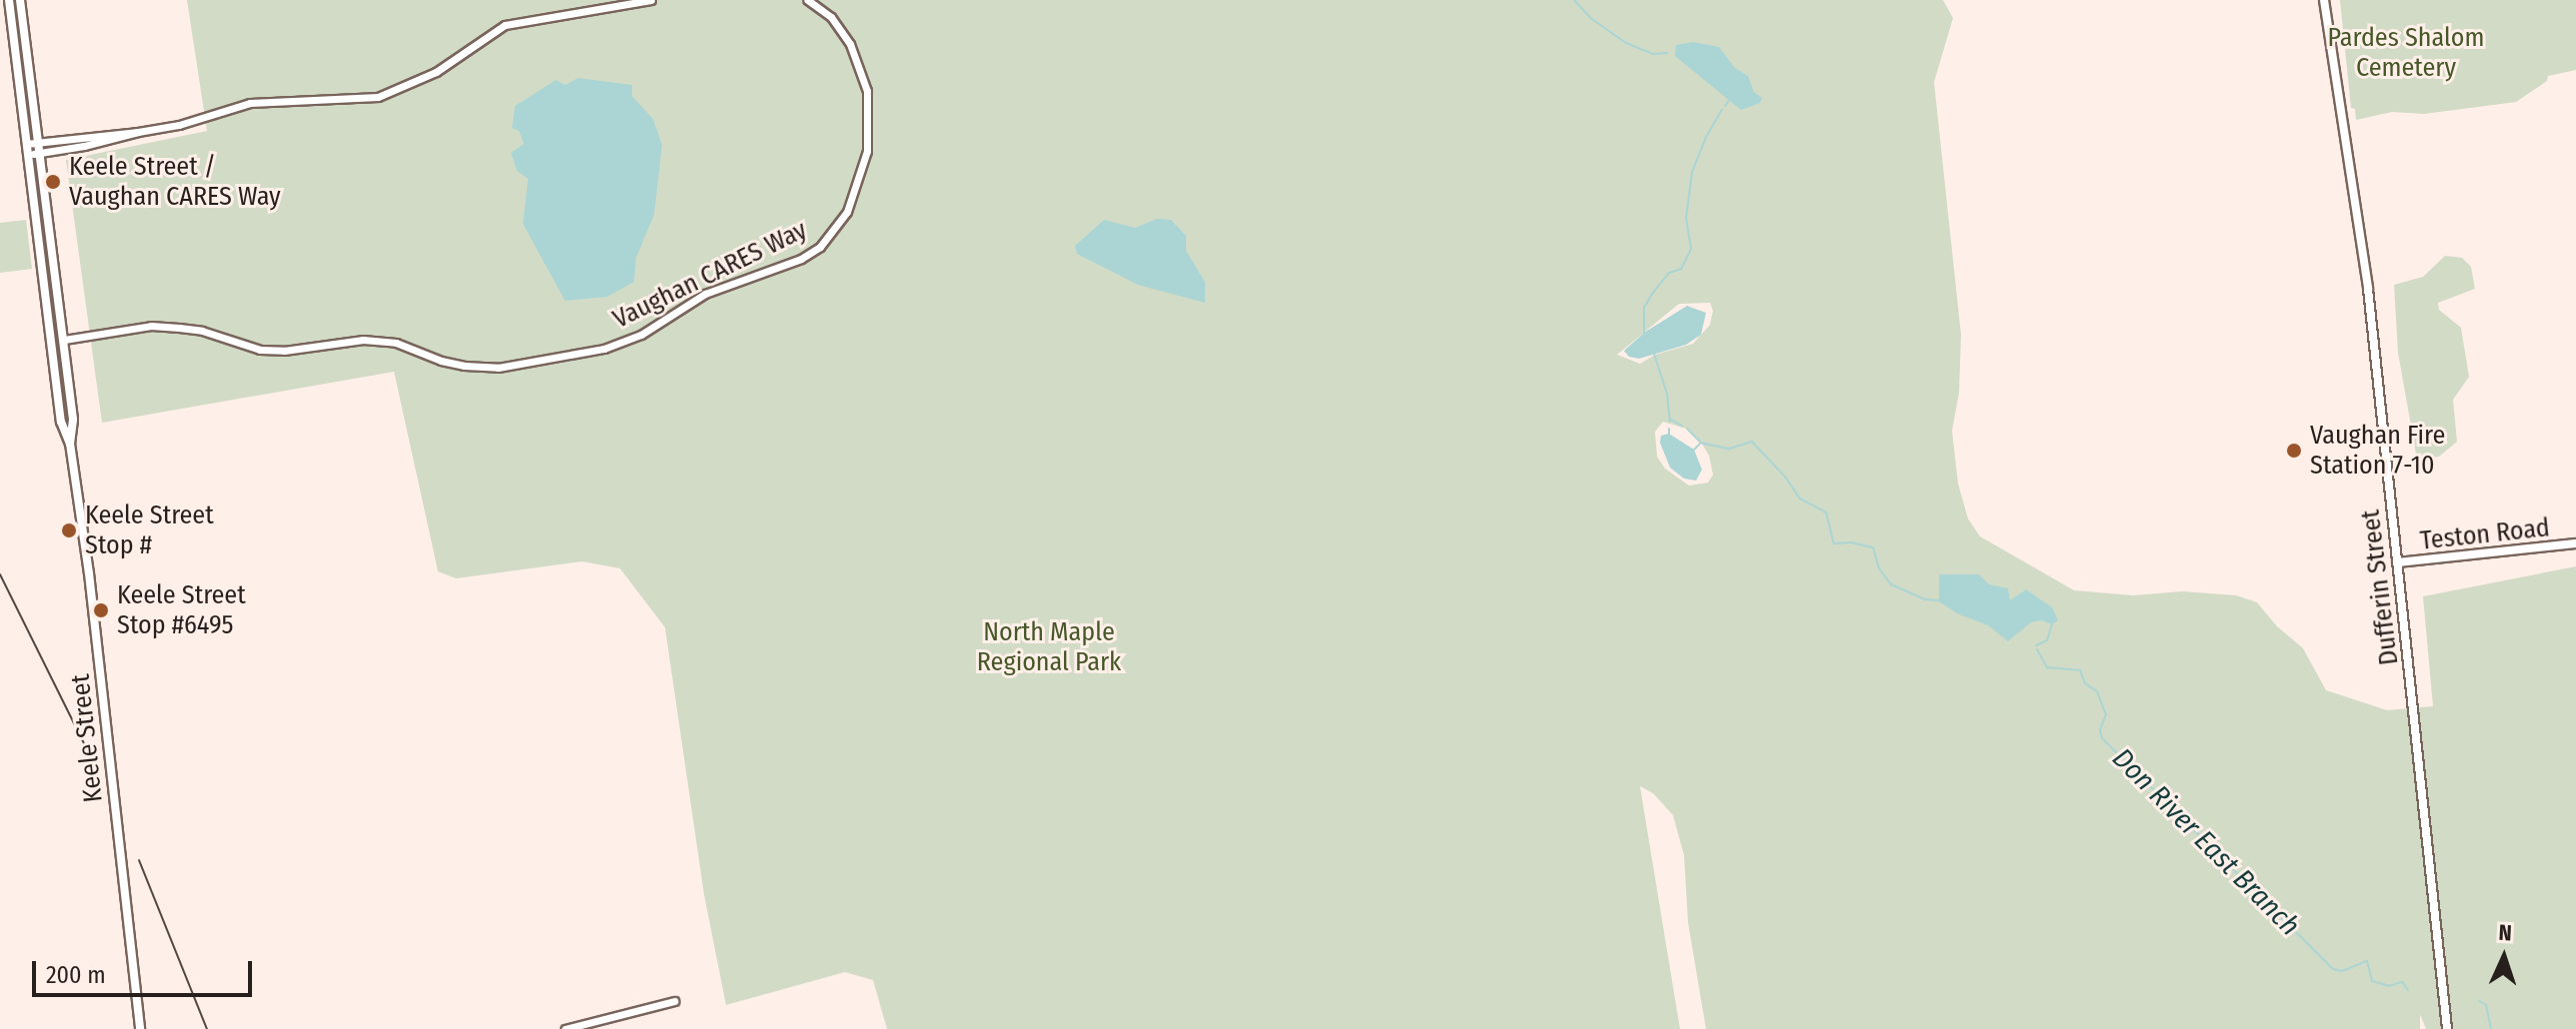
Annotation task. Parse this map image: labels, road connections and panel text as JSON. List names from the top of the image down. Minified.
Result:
{"streets":{"main road":["Teston Road","Dufferin Street","Keele Street"],"street":["Vaughan CARES Way"]},"crossings":[["Vaughan CARES Way","Keele Street"],["Teston Road","Dufferin Street"]],"water":["Don River East Branch"],"parks":["Pardes Shalom Cemetery","North Maple Regional Park"],"places":["Keele Street / Vaughan CARES Way","Vaughan Fire Station 7-10","Keele Street Stop #","Keele Street Stop #6495"],"scale_bar":"200 m","north":"top"}
